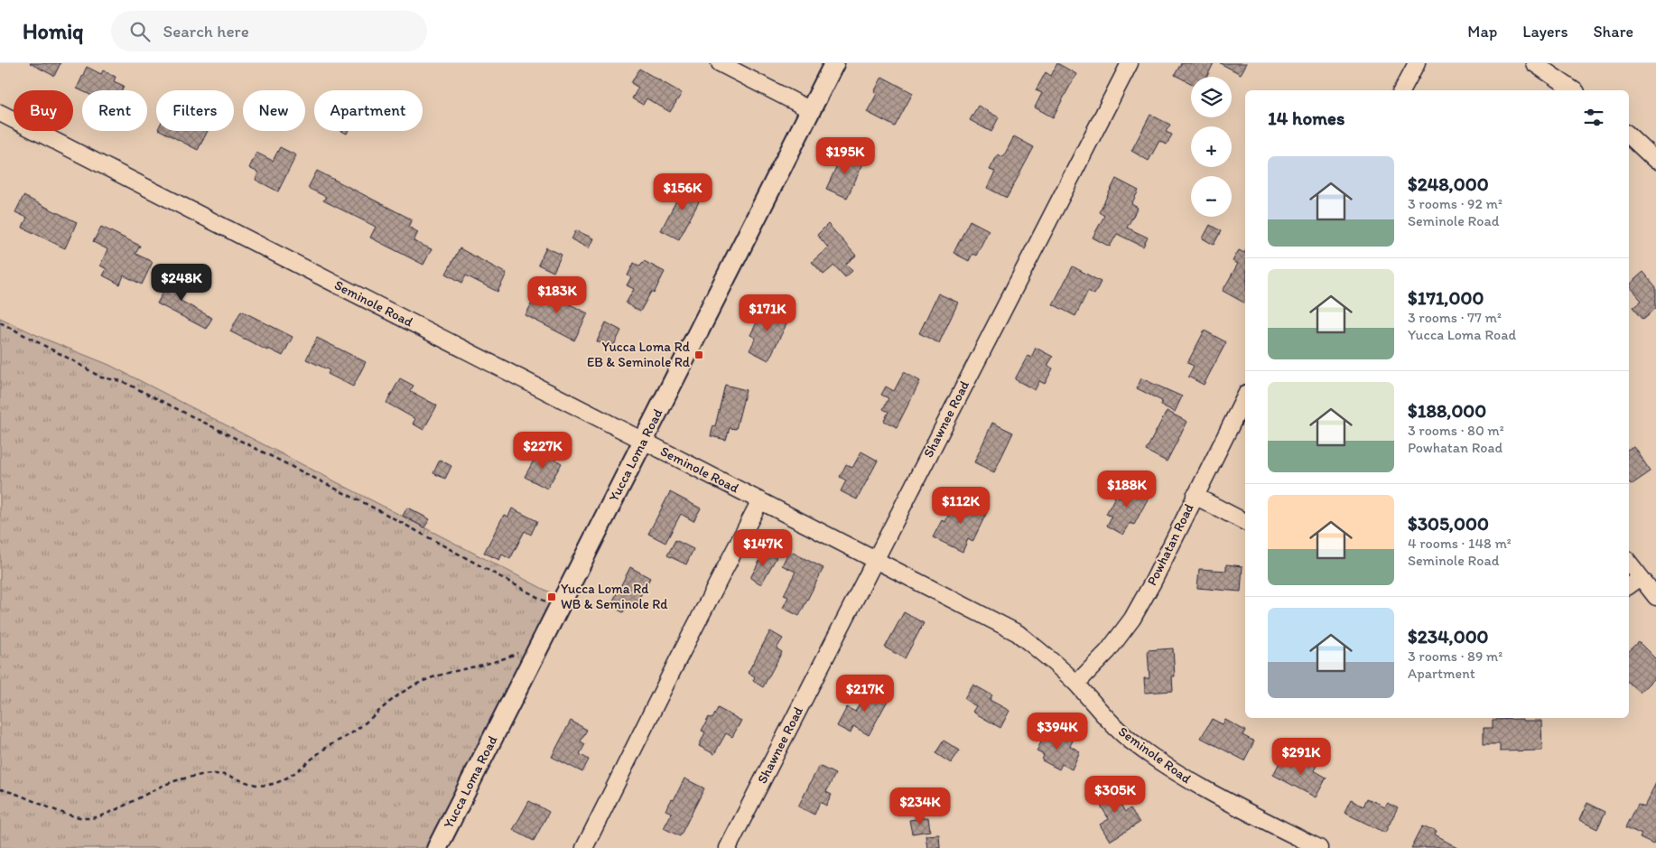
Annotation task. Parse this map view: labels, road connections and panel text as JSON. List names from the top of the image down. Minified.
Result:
{"streets":{"main road":["Yucca Loma Road"],"street":["Seminole Road","Shawnee Road","Powhatan Road"]},"crossings":[["Seminole Road","Shawnee Road"],["Seminole Road","Yucca Loma Road"],["Seminole Road","Powhatan Road"]],"places":{"transit":["Yucca Loma Rd EB & Seminole Rd","Yucca Loma Rd WB & Seminole Rd"]},"page":{"header":"Homiq","search":"Search here","nav":["Map","Layers","Share"],"map_buttons":["+","−"],"chip":["Buy","Rent","Filters","New","Apartment"],"heading":"14 homes","price":["$195K","$156K","$248K","$183K","$171K","$227K","$188K","$112K","$147K","$217K","$394K","$291K","$305K","$234K"],"list":[{"name":"$248,000","note":"3 rooms · 92 m² · Seminole Road"},{"name":"$171,000","note":"3 rooms · 77 m² · Yucca Loma Road"},{"name":"$188,000","note":"3 rooms · 80 m² · Powhatan Road"},{"name":"$305,000","note":"4 rooms · 148 m² · Seminole Road"},{"name":"$234,000","note":"3 rooms · 89 m² · Apartment"}]}}
